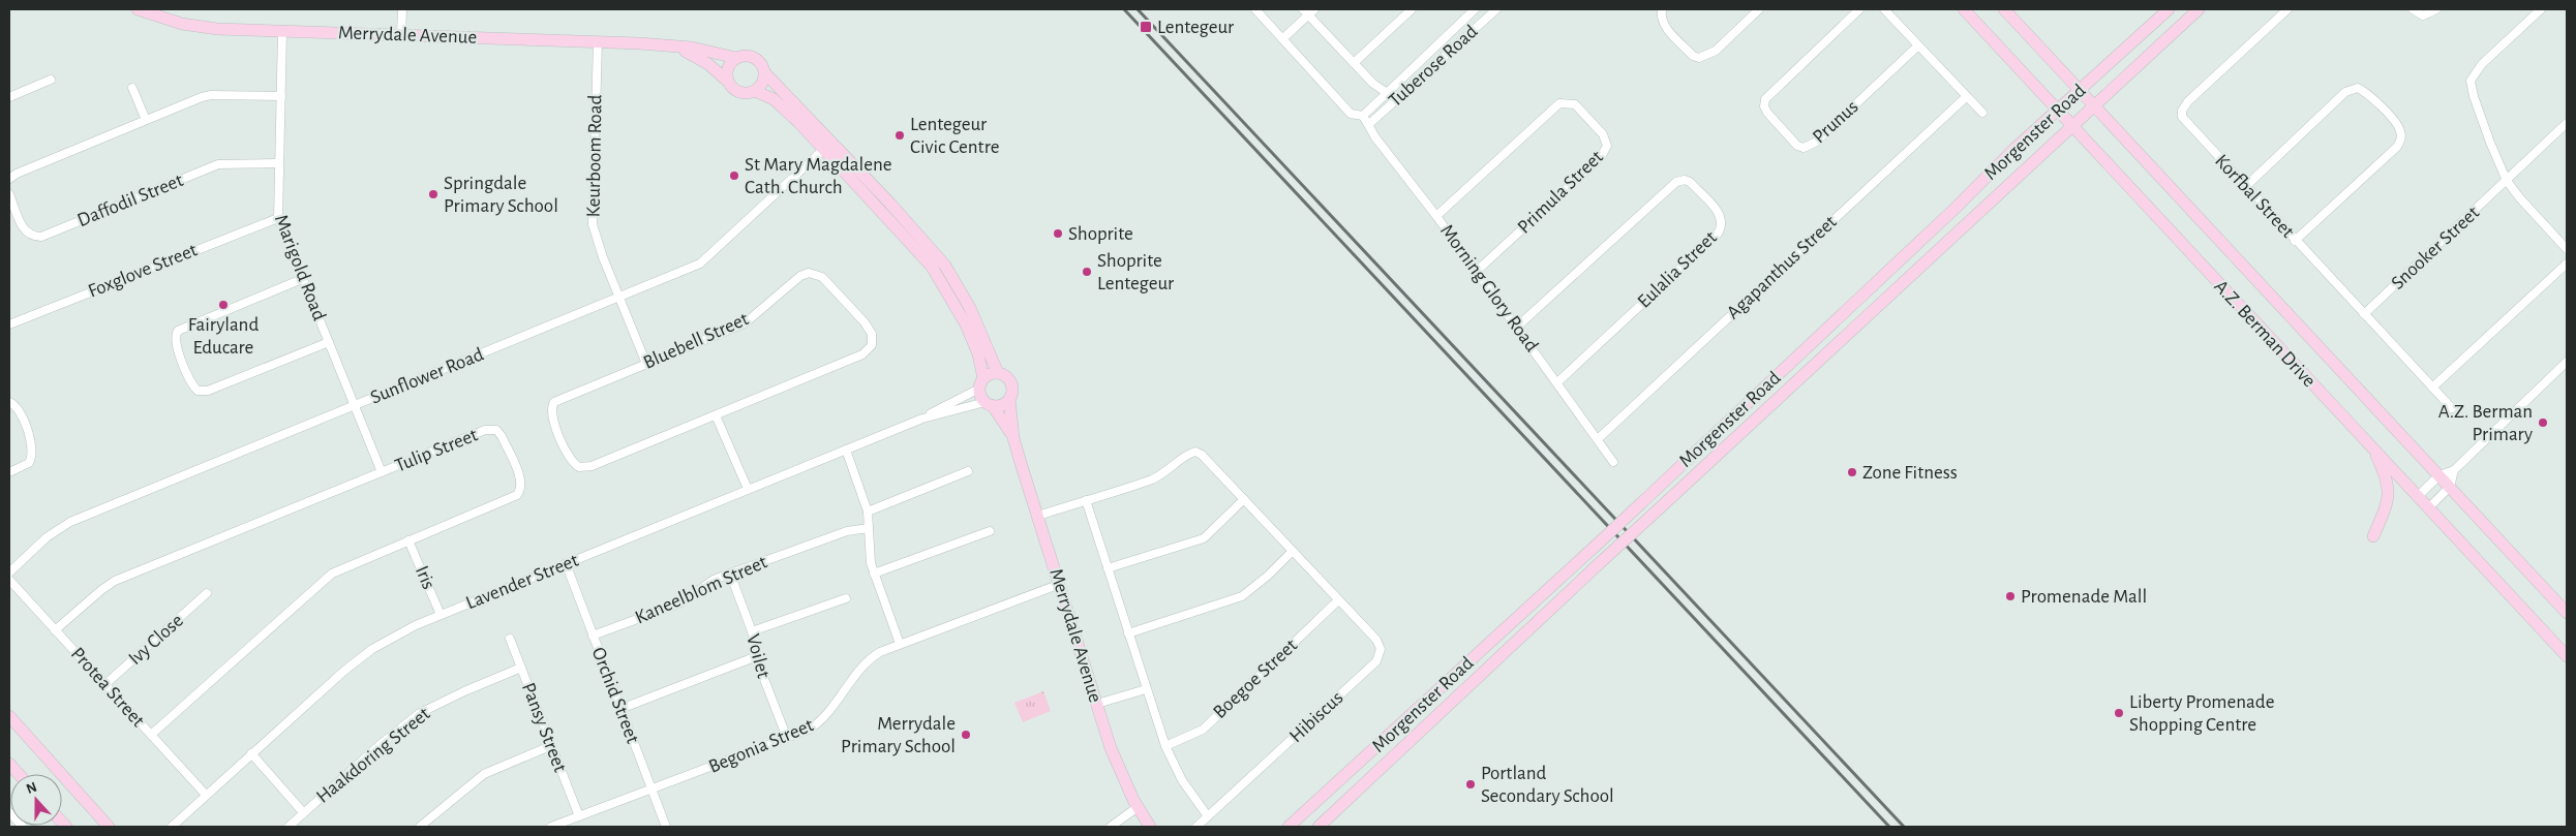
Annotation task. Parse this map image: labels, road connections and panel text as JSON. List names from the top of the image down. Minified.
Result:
{"streets":{"main road":["Merrydale Avenue","Morgenster Road","A.Z. Berman Drive"],"street":["Tuberose Road","Prunus","Keurboom Road","Primula Street","Korfbal Street","Daffodil Street","Snooker Street","Marigold Road","Agapanthus Street","Eulalia Street","Foxglove Street","Morning Glory Road","Bluebell Street","Sunflower Road","Tulip Street","Iris","Lavender Street","Kaneelblom Street","Ivy Close","Voilet","Boegoe Street","Protea Street","Orchid Street","Hibiscus","Pansy Street","Begonia Street","Haakdoring Street"]},"crossings":[["Merrydale Avenue","Keurboom Road"],["Merrydale Avenue","Marigold Road"],["Merrydale Avenue","Lavender Street"],["Merrydale Avenue","Hibiscus"],["Merrydale Avenue","Begonia Street"],["Tuberose Road","Morning Glory Road"],["Morgenster Road","A.Z. Berman Drive"],["Keurboom Road","Bluebell Street"],["Keurboom Road","Sunflower Road"],["Primula Street","Morning Glory Road"],["Korfbal Street","Snooker Street"],["Daffodil Street","Marigold Road"],["Marigold Road","Foxglove Street"],["Marigold Road","Sunflower Road"],["Marigold Road","Tulip Street"],["Agapanthus Street","Morning Glory Road"],["Eulalia Street","Morning Glory Road"],["Tulip Street","Iris"],["Tulip Street","Protea Street"],["Iris","Lavender Street"],["Lavender Street","Protea Street"],["Lavender Street","Orchid Street"],["Kaneelblom Street","Voilet"],["Kaneelblom Street","Orchid Street"],["Ivy Close","Protea Street"],["Voilet","Begonia Street"],["Boegoe Street","Hibiscus"],["Orchid Street","Begonia Street"],["Pansy Street","Begonia Street"],["Pansy Street","Haakdoring Street"]],"places":{"transit":["Lentegeur"],"other":["Lentegeur Civic Centre","St Mary Magdalene Cath. Church","Springdale Primary School","Shoprite","Shoprite Lentegeur","Fairyland Educare","A.Z. Berman Primary","Zone Fitness","Promenade Mall","Liberty Promenade Shopping Centre","Merrydale Primary School","Portland Secondary School"]},"north":"top"}
